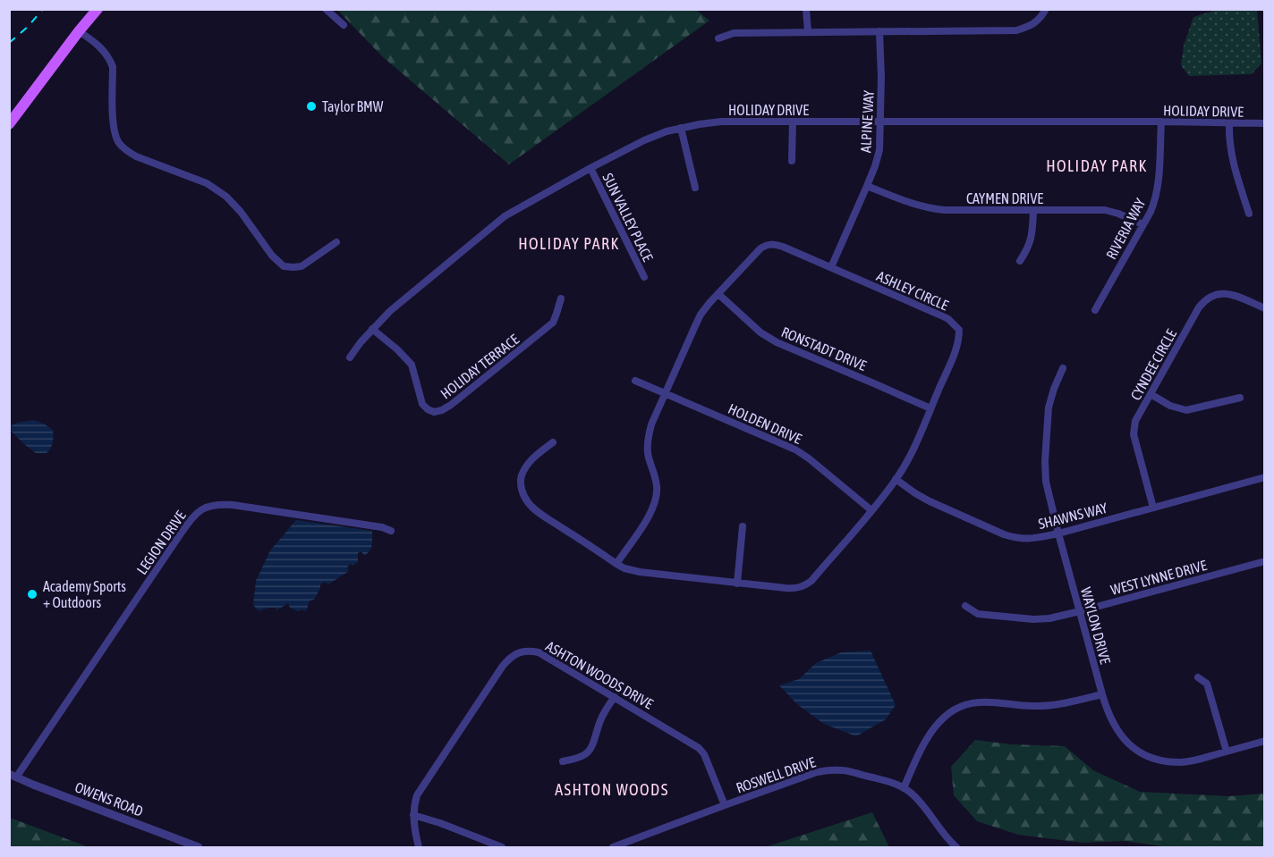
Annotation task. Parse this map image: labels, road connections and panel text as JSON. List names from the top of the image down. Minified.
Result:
{"streets":{"street":["HOLIDAY DRIVE","ALPINE WAY","CAYMEN DRIVE","SUN VALLEY PLACE","RIVERIA WAY","ASHLEY CIRCLE","RONSTADT DRIVE","CYNDEE CIRCLE","HOLIDAY TERRACE","HOLDEN DRIVE","SHAWNS WAY","LEGION DRIVE","WEST LYNNE DRIVE","WAYLON DRIVE","ASHTON WOODS DRIVE","ROSWELL DRIVE","OWENS ROAD"]},"crossings":[["HOLIDAY DRIVE","ALPINE WAY"],["HOLIDAY DRIVE","SUN VALLEY PLACE"],["HOLIDAY DRIVE","RIVERIA WAY"],["HOLIDAY DRIVE","HOLIDAY TERRACE"],["ALPINE WAY","CAYMEN DRIVE"],["ALPINE WAY","ASHLEY CIRCLE"],["CAYMEN DRIVE","RIVERIA WAY"],["ASHLEY CIRCLE","RONSTADT DRIVE"],["ASHLEY CIRCLE","HOLDEN DRIVE"],["ASHLEY CIRCLE","SHAWNS WAY"],["CYNDEE CIRCLE","SHAWNS WAY"],["SHAWNS WAY","WAYLON DRIVE"],["LEGION DRIVE","OWENS ROAD"],["WEST LYNNE DRIVE","WAYLON DRIVE"],["ASHTON WOODS DRIVE","ROSWELL DRIVE"]],"districts":["HOLIDAY PARK","HOLIDAY PARK","ASHTON WOODS"],"places":["Taylor BMW","Academy Sports + Outdoors"]}
